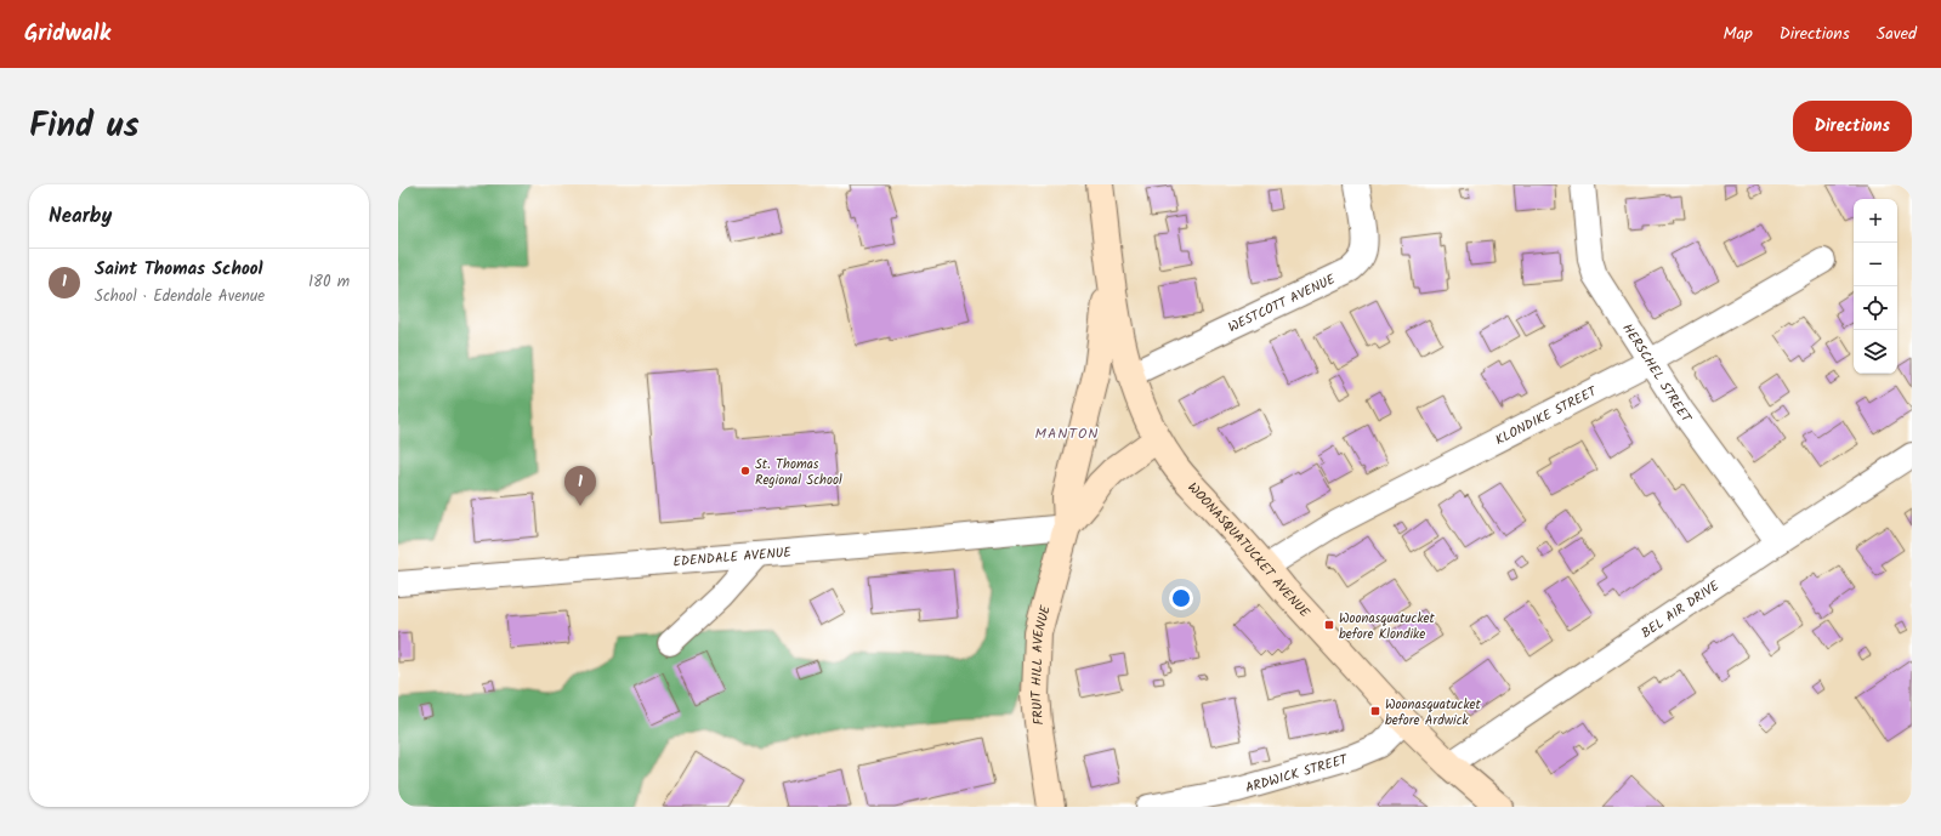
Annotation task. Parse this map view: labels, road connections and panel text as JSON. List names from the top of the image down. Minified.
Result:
{"streets":{"main road":["WOONASQUATUCKET AVENUE","FRUIT HILL AVENUE"],"street":["WESTCOTT AVENUE","HERSCHEL STREET","KLONDIKE STREET","EDENDALE AVENUE","BEL AIR DRIVE","ARDWICK STREET"]},"crossings":[["WESTCOTT AVENUE","WOONASQUATUCKET AVENUE"],["WESTCOTT AVENUE","FRUIT HILL AVENUE"],["HERSCHEL STREET","KLONDIKE STREET"],["HERSCHEL STREET","BEL AIR DRIVE"],["KLONDIKE STREET","WOONASQUATUCKET AVENUE"],["WOONASQUATUCKET AVENUE","BEL AIR DRIVE"],["WOONASQUATUCKET AVENUE","FRUIT HILL AVENUE"],["WOONASQUATUCKET AVENUE","ARDWICK STREET"],["EDENDALE AVENUE","FRUIT HILL AVENUE"]],"districts":["MANTON"],"places":{"other":["St. Thomas Regional School"],"transit":["Woonasquatucket before Klondike","Woonasquatucket before Ardwick"]},"page":{"header":"Gridwalk","nav":["Map","Directions","Saved"],"title":"Find us","buttons":"Directions","heading":"Nearby","map_buttons":["+","−"],"list":[{"mark":"1","name":"Saint Thomas School","note":"School · Edendale Avenue","value":"180 m"}],"pins":"1"}}
